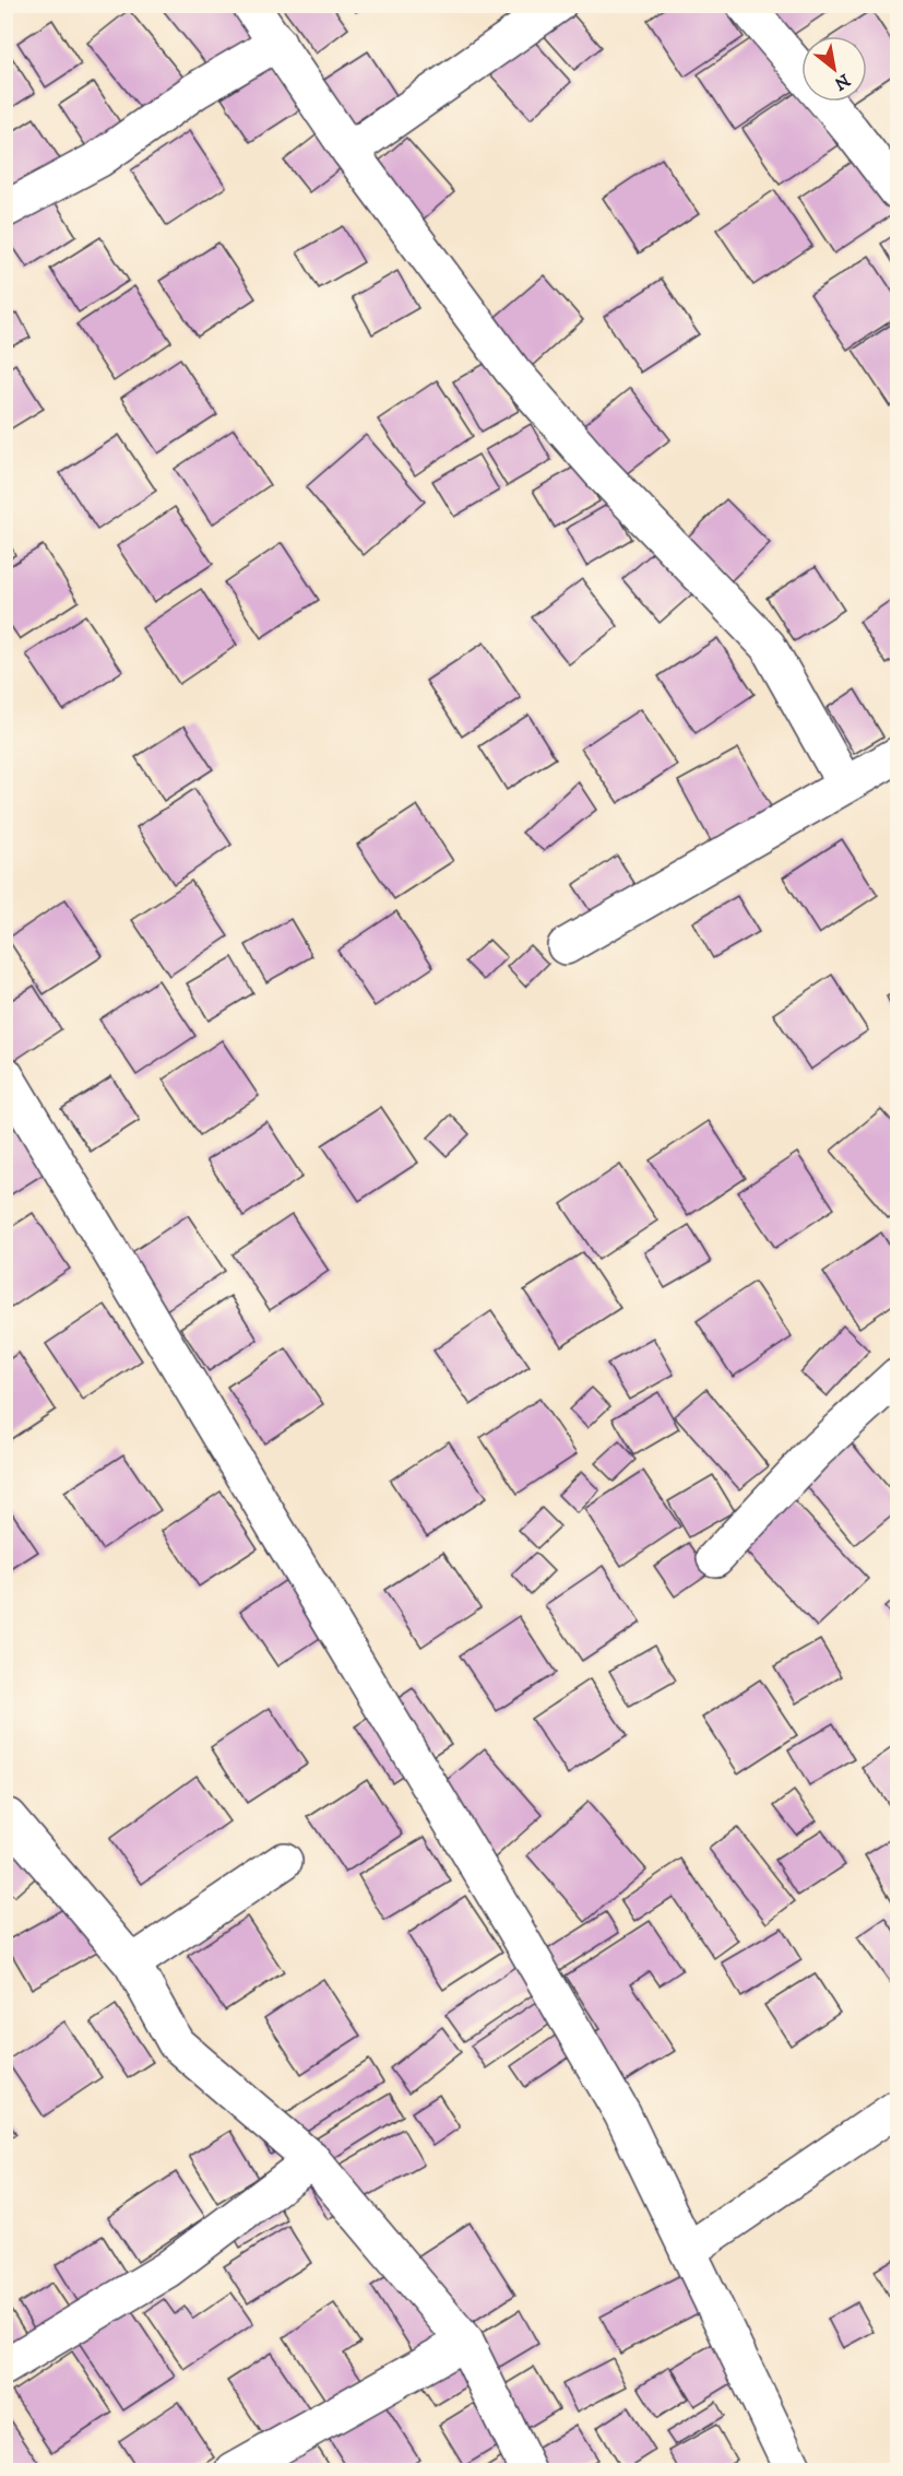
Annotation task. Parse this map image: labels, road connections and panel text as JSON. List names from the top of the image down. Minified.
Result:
{"north":"bottom right"}
